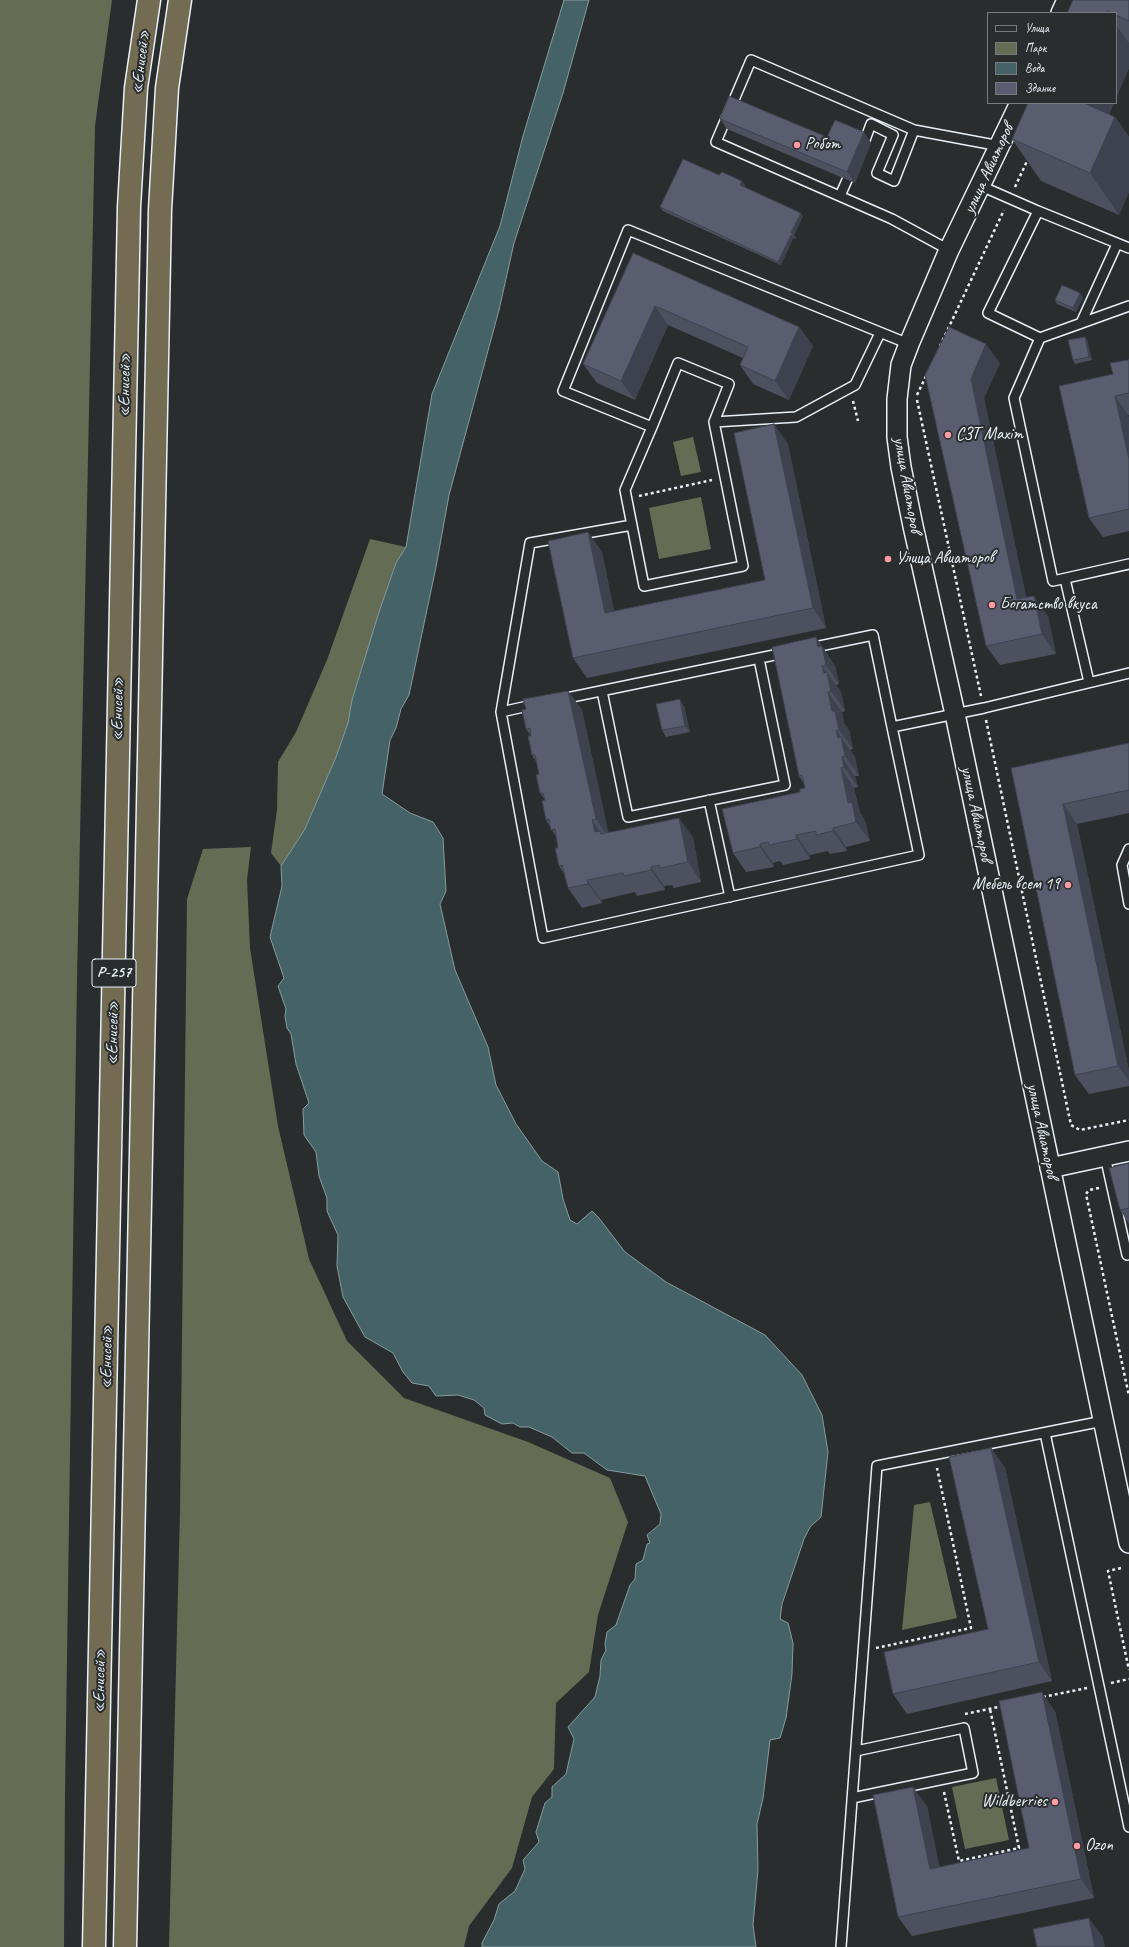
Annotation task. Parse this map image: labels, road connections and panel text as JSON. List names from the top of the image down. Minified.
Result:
{"streets":{"highway":["«Енисей»","Р-257"],"street":["улица Авиаторов"]},"places":["Робот","СЗТ Maxim","Улица Авиаторов","Богатство вкуса","Мебель всем 19","Wildberries","Ozon"],"legend":["Улица","Парк","Вода","Здание"]}
